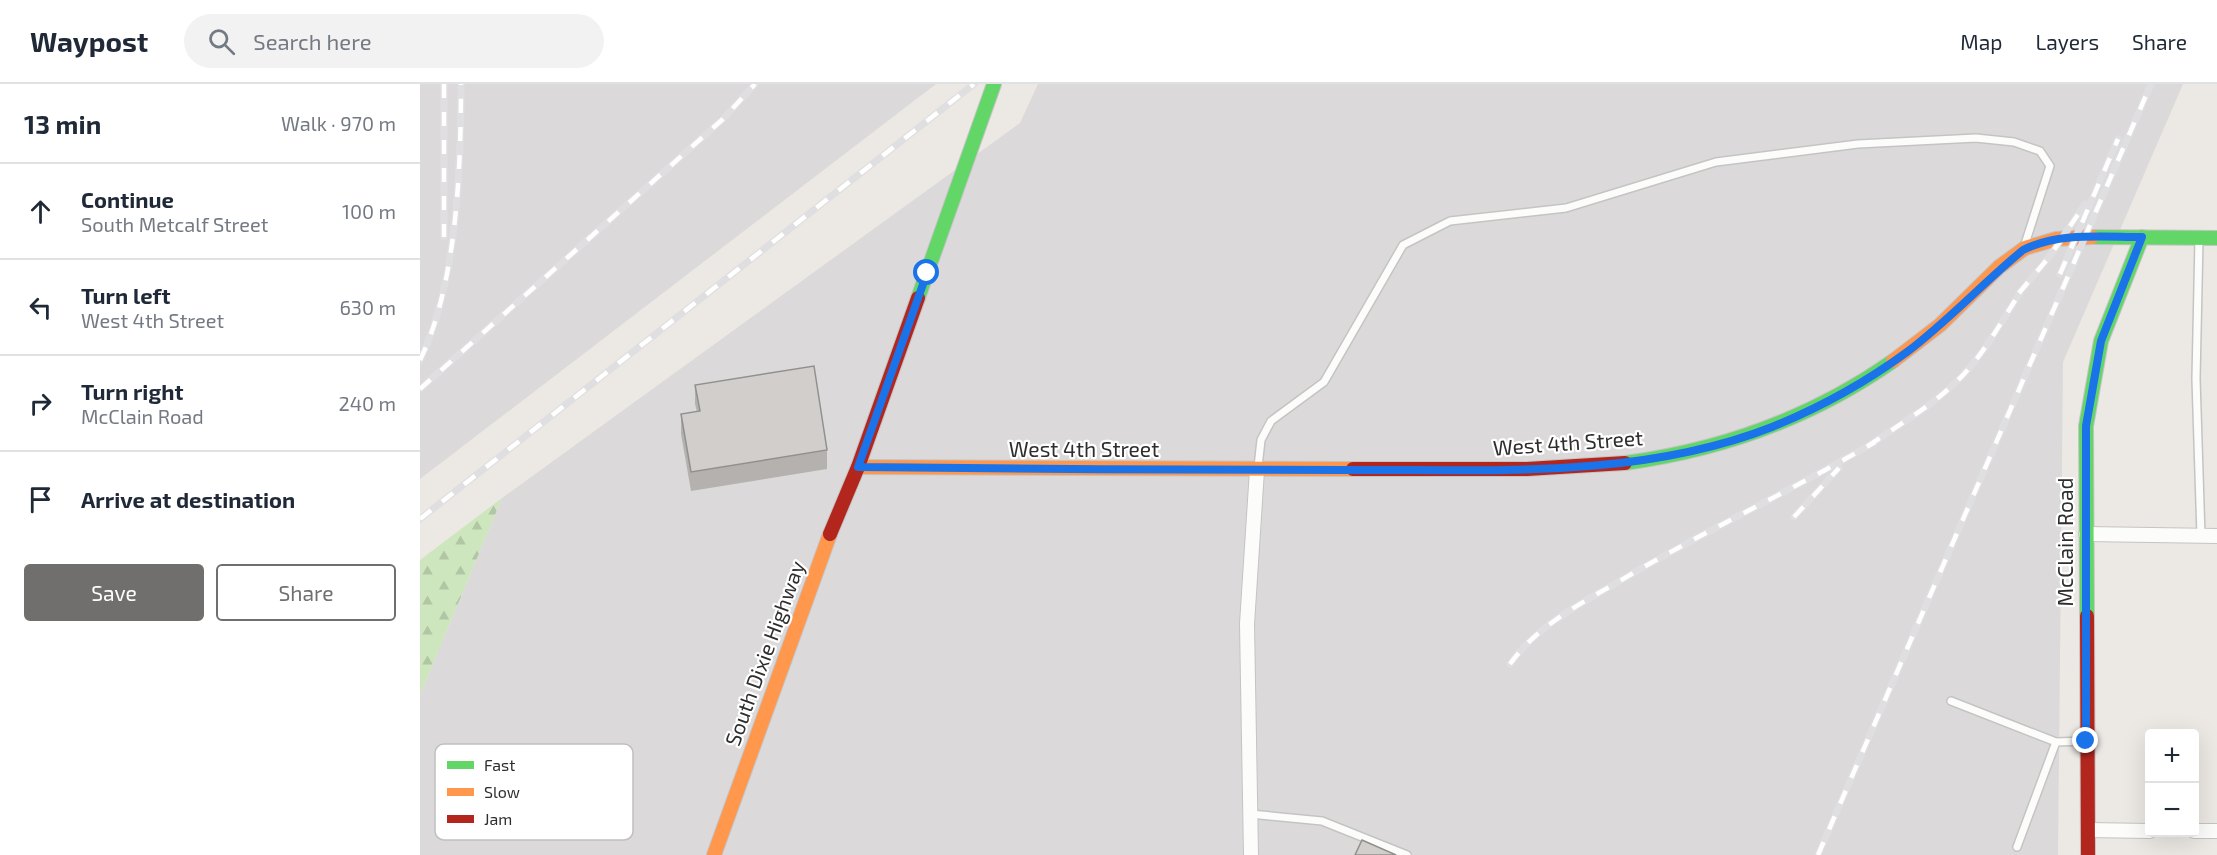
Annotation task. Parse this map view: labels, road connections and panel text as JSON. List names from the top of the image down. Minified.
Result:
{"streets":{"street":["West 4th Street","McClain Road","South Dixie Highway"]},"crossings":[["West 4th Street","McClain Road"],["West 4th Street","South Dixie Highway"]],"legend":["Fast","Slow","Jam"],"page":{"header":"Waypost","search":"Search here","nav":["Map","Layers","Share"],"heading":["13 min","Walk · 970 m"],"list":[["Continue","South Metcalf Street","100 m"],["Turn left","West 4th Street","630 m"],["Turn right","McClain Road","240 m"],"Arrive at destination"],"buttons":["Save","Share"],"map_buttons":["+","−"]}}
